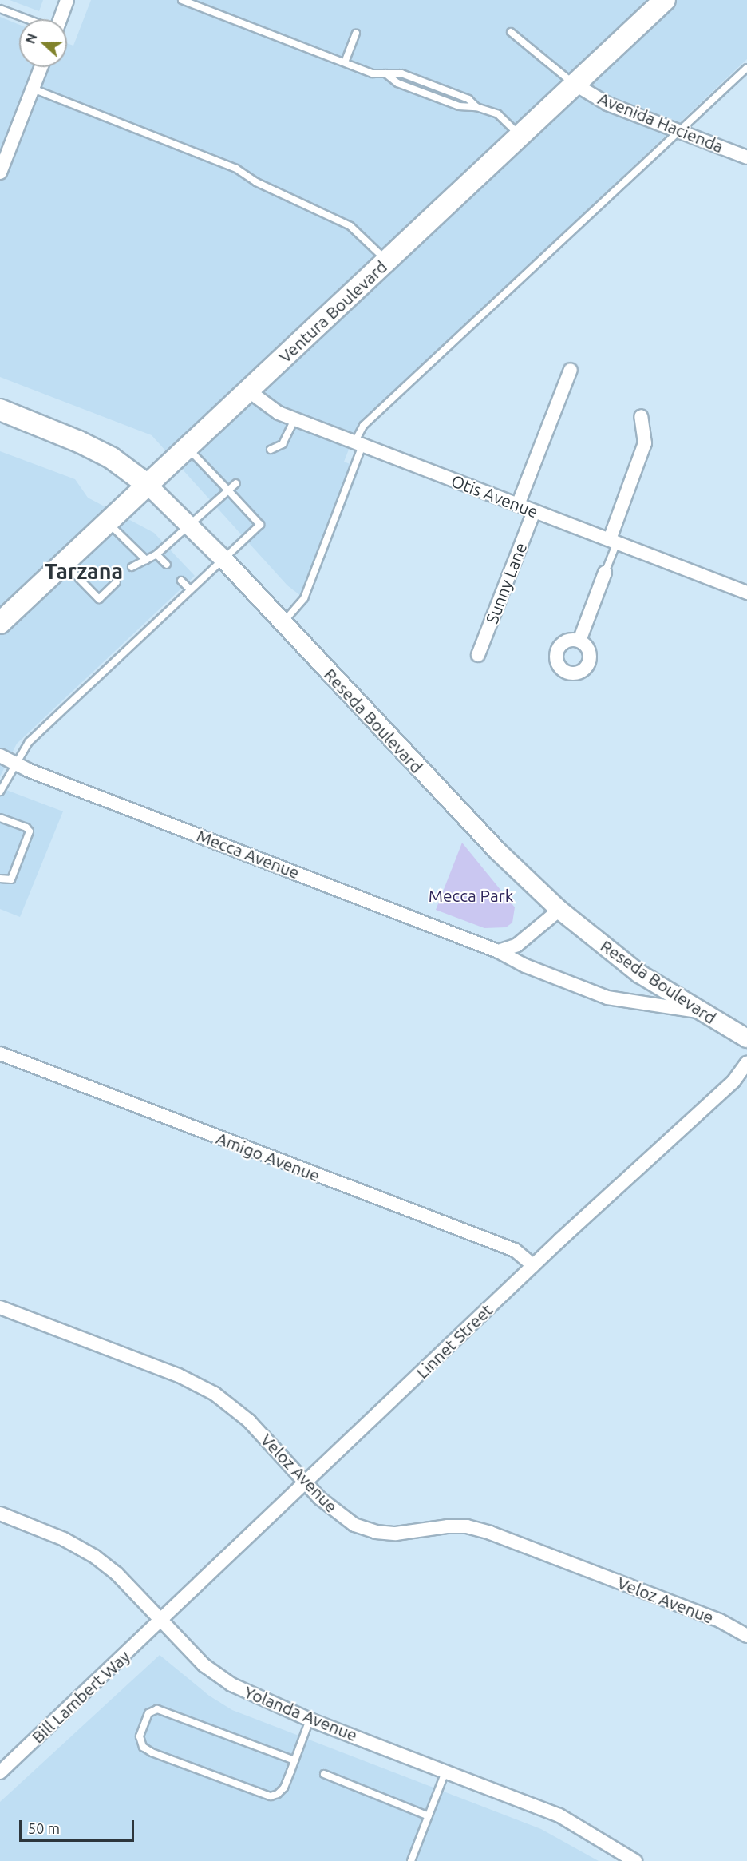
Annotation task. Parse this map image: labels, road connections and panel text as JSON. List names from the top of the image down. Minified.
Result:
{"streets":{"main road":["Ventura Boulevard","Reseda Boulevard"],"street":["Avenida Hacienda","Otis Avenue","Sunny Lane","Mecca Avenue","Amigo Avenue","Linnet Street","Veloz Avenue","Bill Lambert Way","Yolanda Avenue"]},"crossings":[["Avenida Hacienda","Ventura Boulevard"],["Ventura Boulevard","Otis Avenue"],["Ventura Boulevard","Reseda Boulevard"],["Otis Avenue","Sunny Lane"],["Reseda Boulevard","Mecca Avenue"],["Amigo Avenue","Linnet Street"],["Linnet Street","Veloz Avenue"],["Linnet Street","Bill Lambert Way"],["Linnet Street","Yolanda Avenue"],["Bill Lambert Way","Yolanda Avenue"]],"districts":["Tarzana"],"parks":["Mecca Park"],"scale_bar":"50 m","north":"left"}
